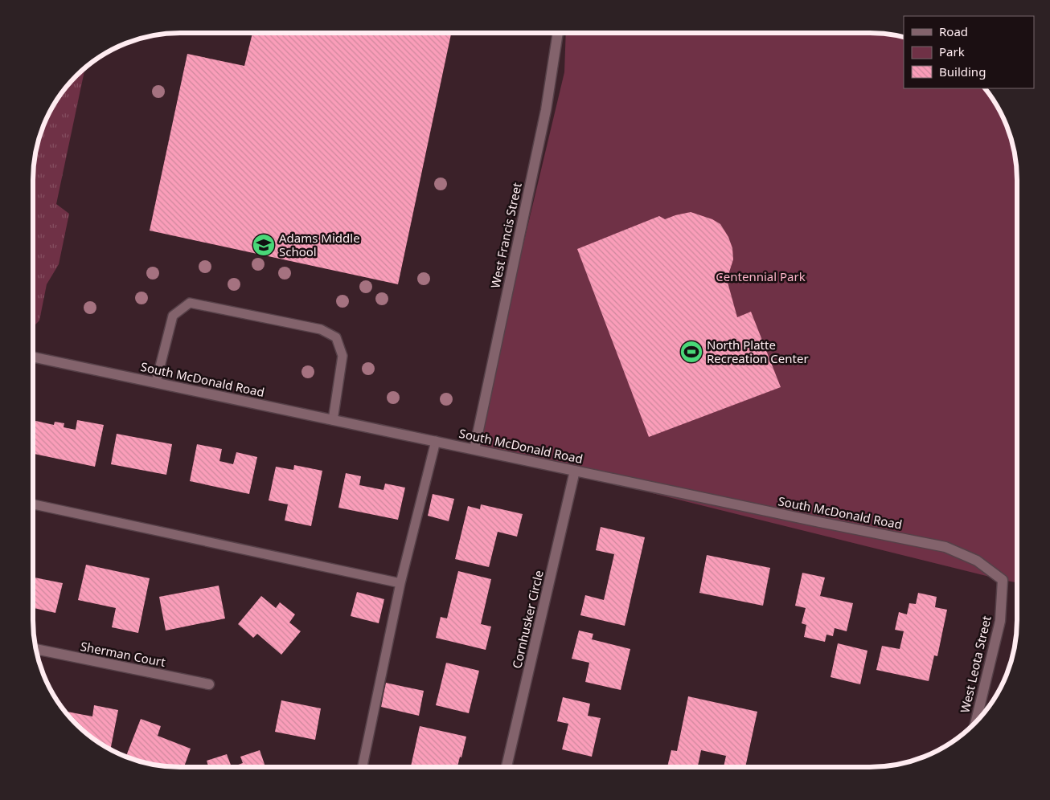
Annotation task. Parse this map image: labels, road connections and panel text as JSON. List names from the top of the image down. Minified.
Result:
{"streets":{"street":["West Francis Street","South McDonald Road","Cornhusker Circle","Sherman Court","West Leota Street"]},"crossings":[["West Francis Street","South McDonald Road"],["South McDonald Road","Cornhusker Circle"],["South McDonald Road","West Leota Street"]],"parks":["Centennial Park"],"places":{"school or university":["Adams Middle School"],"sports":["North Platte Recreation Center"]},"legend":["Road","Park","Building"]}
